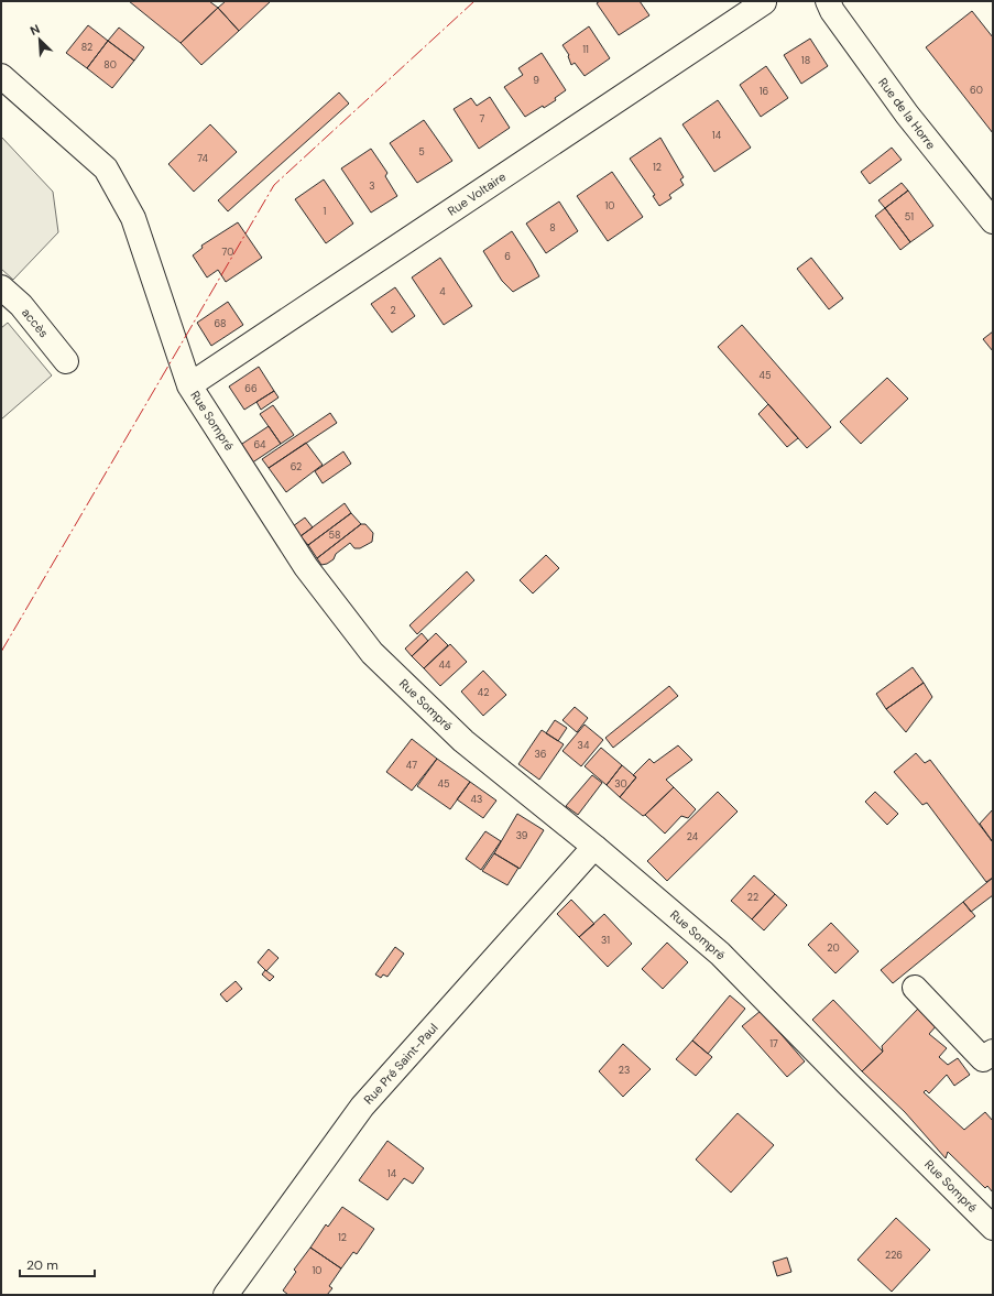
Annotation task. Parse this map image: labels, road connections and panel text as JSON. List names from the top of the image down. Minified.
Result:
{"streets":{"street":["Rue de la Horre","Rue Voltaire","accès","Rue Sompré","Rue Pré Saint-Paul"]},"crossings":[["Rue Voltaire","Rue Sompré"],["Rue Sompré","Rue Pré Saint-Paul"]],"house_numbers":["82","11","18","80","9","60","16","7","14","5","74","12","3","10","1","51","8","70","6","4","2","68","45","66","64","62","58","44","42","34","36","47","45","30","43","39","24","22","31","20","17","23","14","12","226","10"],"scale_bar":"20 m","north":"top left"}
